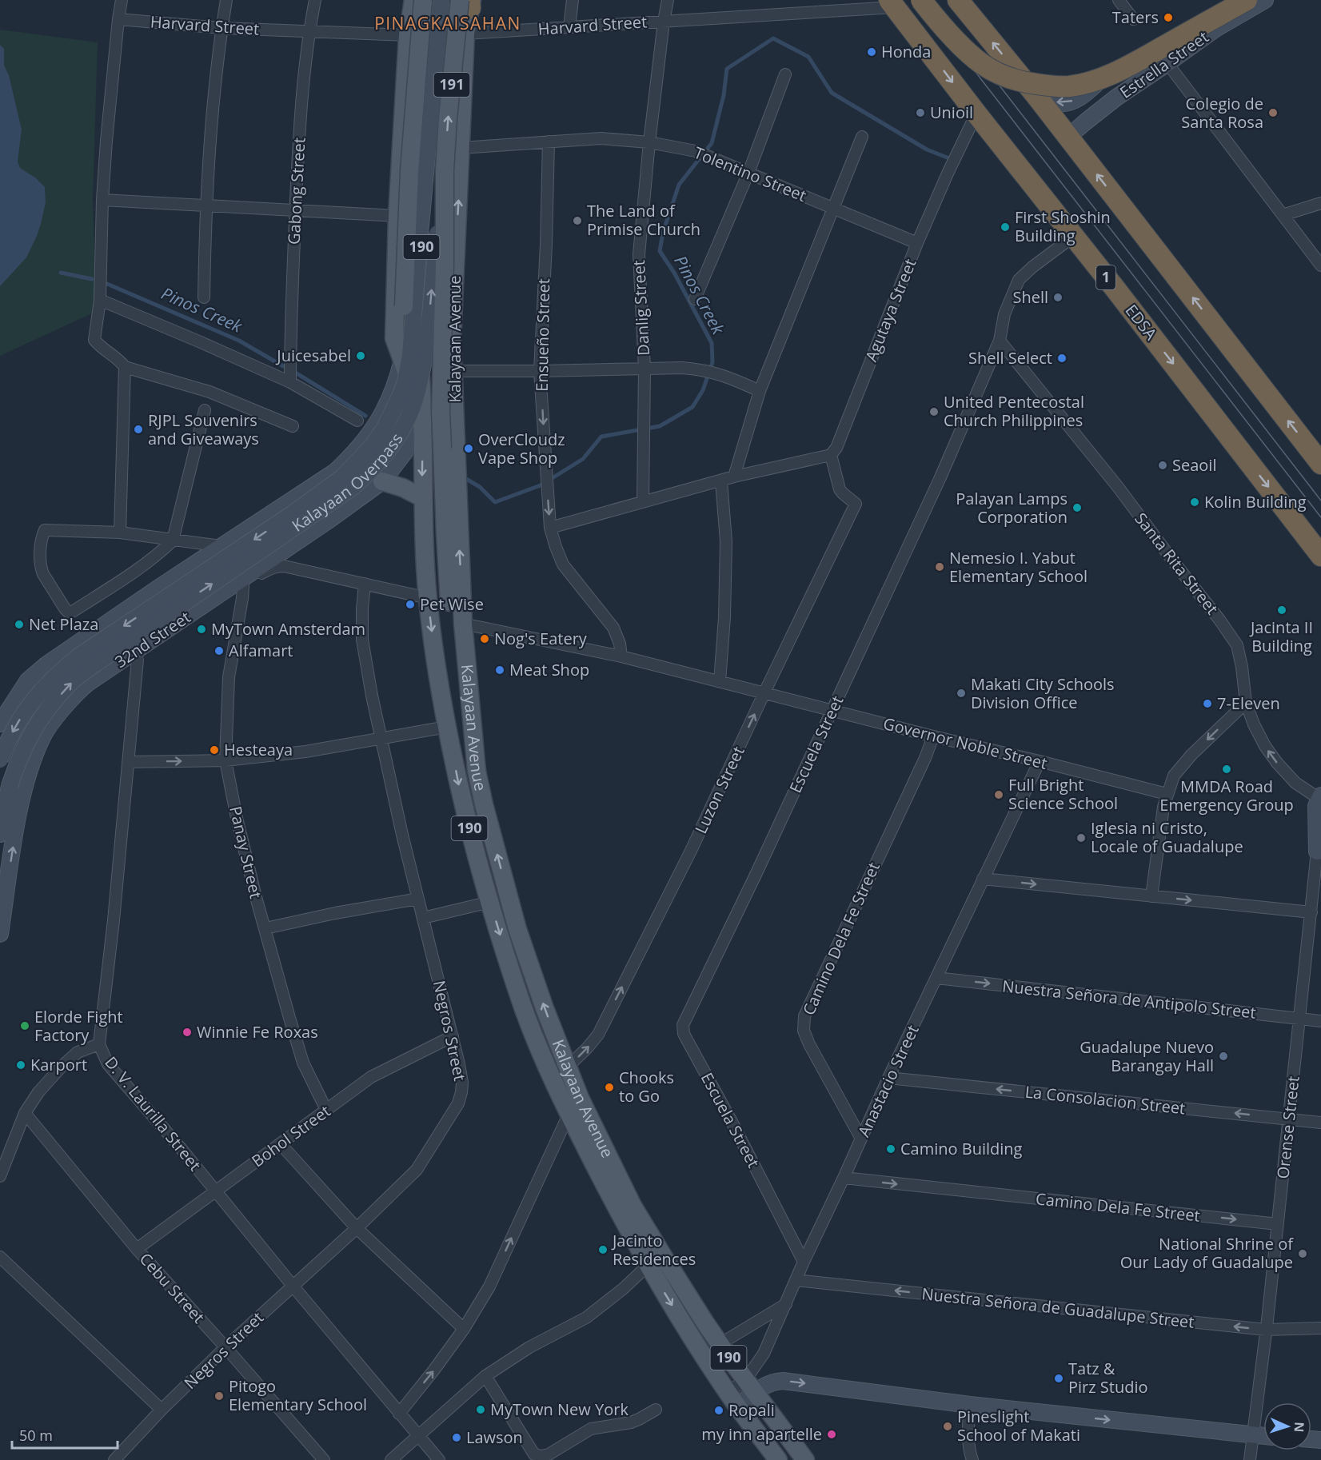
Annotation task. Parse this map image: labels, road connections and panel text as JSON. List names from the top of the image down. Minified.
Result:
{"streets":{"highway":["1","EDSA"],"main road":["Estrella Street","191","190","Kalayaan Avenue","Kalayaan Overpass","32nd Street","Orense Street"],"street":["Harvard Street","Tolentino Street","Gabong Street","Danlig Street","Agutaya Street","Ensueño Street","Santa Rita Street","Governor Noble Street","Escuela Street","Luzon Street","Panay Street","Camino Dela Fe Street","Nuestra Señora de Antipolo Street","Negros Street","Anastacio Street","La Consolacion Street","D. V. Laurilla Street","Bohol Street","Cebu Street","Nuestra Señora de Guadalupe Street"]},"crossings":[["Harvard Street","Gabong Street"],["Harvard Street","Danlig Street"],["Harvard Street","EDSA"],["Harvard Street","Kalayaan Avenue"],["Tolentino Street","Danlig Street"],["Tolentino Street","Agutaya Street"],["Tolentino Street","Ensueño Street"],["Tolentino Street","Kalayaan Avenue"],["Agutaya Street","EDSA"],["Agutaya Street","Luzon Street"],["EDSA","Escuela Street"],["Ensueño Street","Governor Noble Street"],["Kalayaan Avenue","Kalayaan Overpass"],["Kalayaan Avenue","32nd Street"],["Kalayaan Avenue","Governor Noble Street"],["Kalayaan Avenue","Luzon Street"],["Kalayaan Avenue","Anastacio Street"],["Santa Rita Street","Escuela Street"],["Santa Rita Street","Orense Street"],["Governor Noble Street","Escuela Street"],["Governor Noble Street","Luzon Street"],["Governor Noble Street","Camino Dela Fe Street"],["Governor Noble Street","Anastacio Street"],["Escuela Street","Anastacio Street"],["Panay Street","Negros Street"],["Panay Street","Bohol Street"],["Camino Dela Fe Street","Anastacio Street"],["Camino Dela Fe Street","Orense Street"],["Nuestra Señora de Antipolo Street","Anastacio Street"],["Nuestra Señora de Antipolo Street","Orense Street"],["Negros Street","D. V. Laurilla Street"],["Negros Street","Bohol Street"],["Negros Street","Cebu Street"],["Anastacio Street","La Consolacion Street"],["Anastacio Street","Nuestra Señora de Guadalupe Street"],["La Consolacion Street","Orense Street"],["D. V. Laurilla Street","Bohol Street"],["Orense Street","Nuestra Señora de Guadalupe Street"],["Bohol Street","Cebu Street"]],"one_way":["Luzon Street","Camino Dela Fe Street","Nuestra Señora de Antipolo Street","La Consolacion Street","Nuestra Señora de Guadalupe Street"],"districts":["PINAGKAISAHAN"],"water":["Pinos Creek"],"places":["Taters","Honda","Unioil","Colegio de Santa Rosa","The Land of Primise Church","First Shoshin Building","Shell","Juicesabel","Shell Select","United Pentecostal Church Philippines","RJPL Souvenirs and Giveaways","OverCloudz Vape Shop","Seaoil","Kolin Building","Palayan Lamps Corporation","Nemesio I. Yabut Elementary School","Pet Wise","Jacinta II Building","Net Plaza","MyTown Amsterdam","Nog's Eatery","Alfamart","Meat Shop","Makati City Schools Division Office","7-Eleven","Hesteaya","MMDA Road Emergency Group","Full Bright Science School","Iglesia ni Cristo, Locale of Guadalupe","Elorde Fight Factory","Winnie Fe Roxas","Guadalupe Nuevo Barangay Hall","Karport","Chooks to Go","Camino Building","Jacinto Residences","National Shrine of Our Lady of Guadalupe","Tatz & Pirz Studio","Pitogo Elementary School","MyTown New York","Ropali","Pineslight School of Makati","my inn apartelle","Lawson"],"scale_bar":"50 m","north":"right"}
